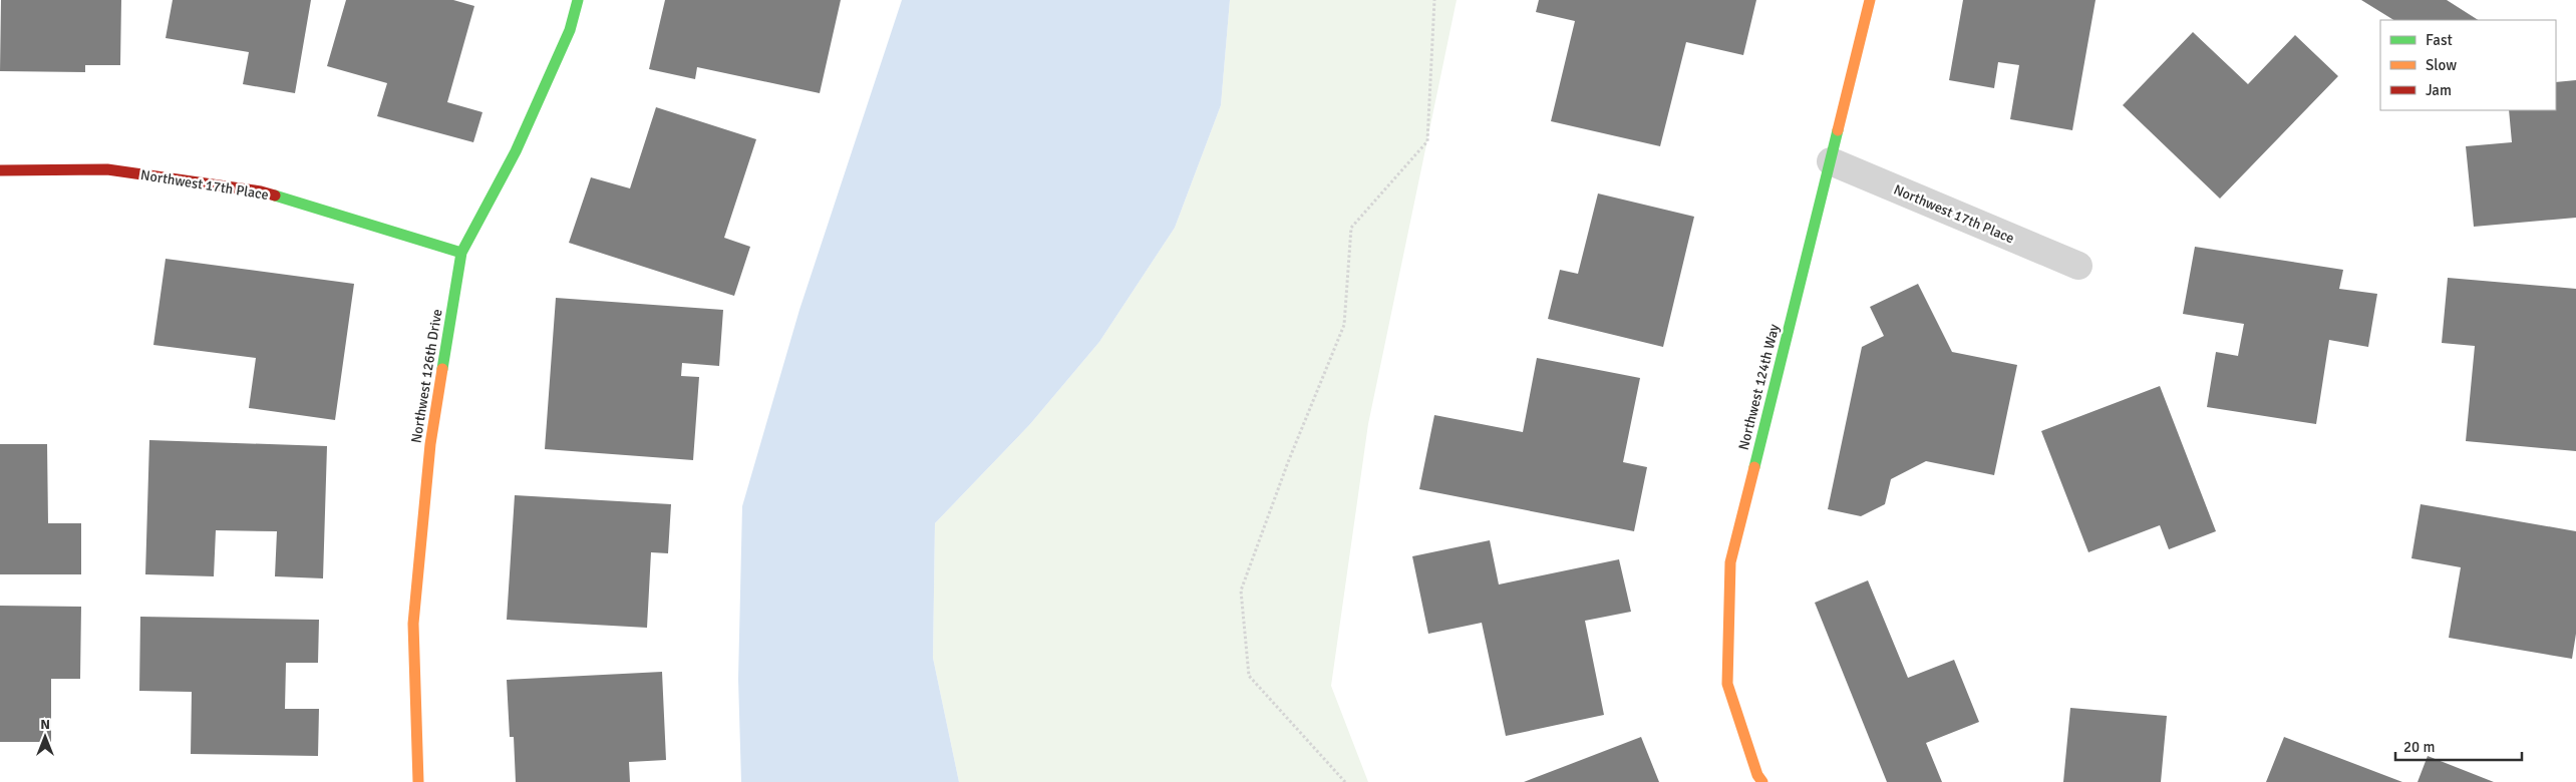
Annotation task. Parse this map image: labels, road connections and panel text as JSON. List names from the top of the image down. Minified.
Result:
{"streets":{"street":["Northwest 17th Place","Northwest 126th Drive","Northwest 124th Way"]},"crossings":[["Northwest 17th Place","Northwest 126th Drive"],["Northwest 17th Place","Northwest 124th Way"]],"legend":["Fast","Slow","Jam"],"scale_bar":"20 m","north":"top"}
